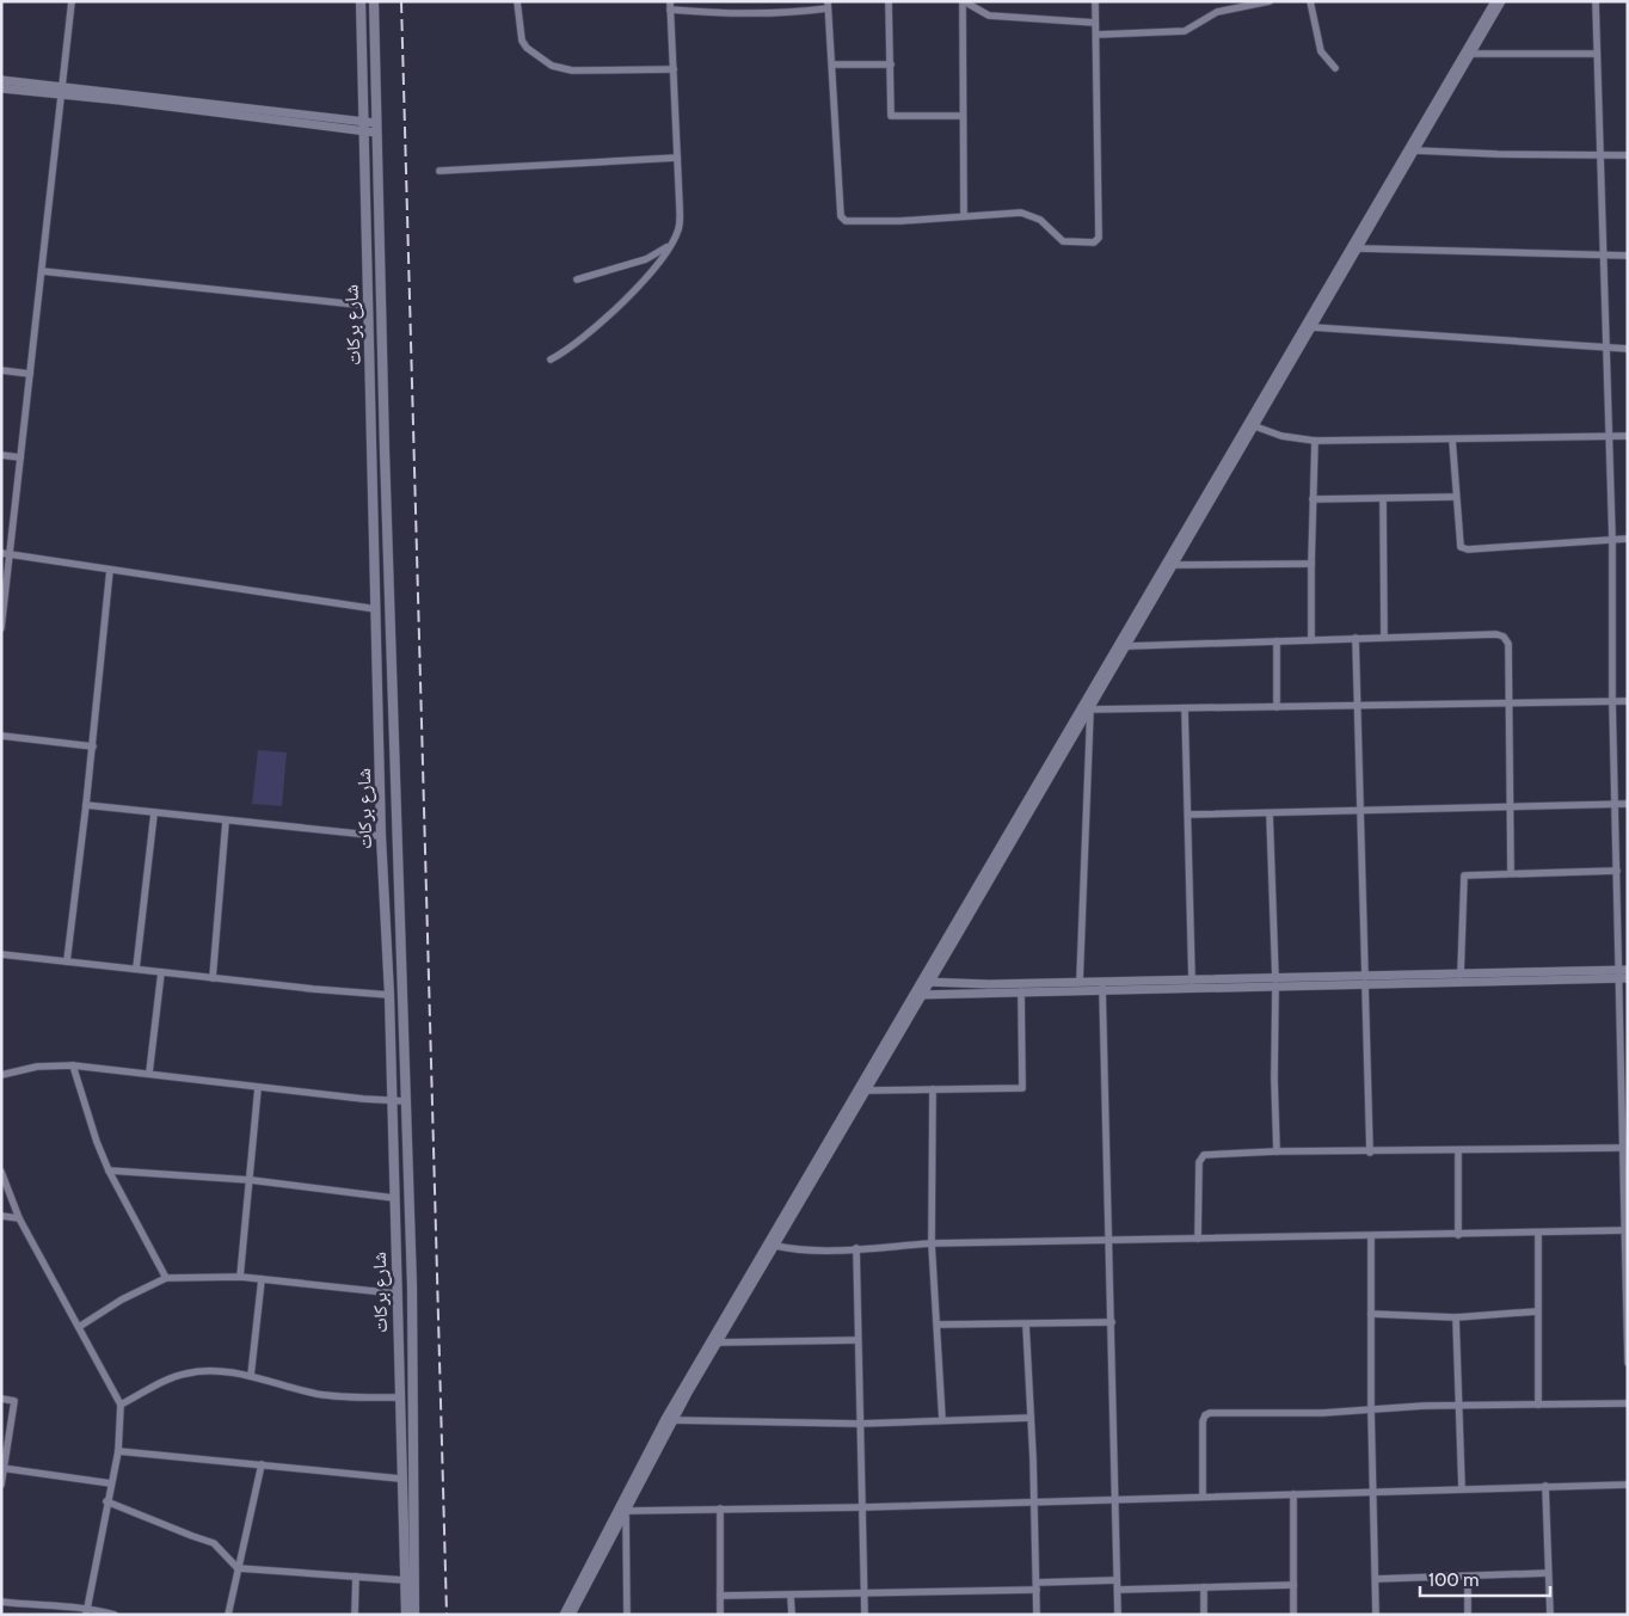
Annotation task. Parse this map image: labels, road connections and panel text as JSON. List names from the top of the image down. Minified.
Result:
{"streets":{"main road":["شارع بركات"]},"scale_bar":"100 m"}
